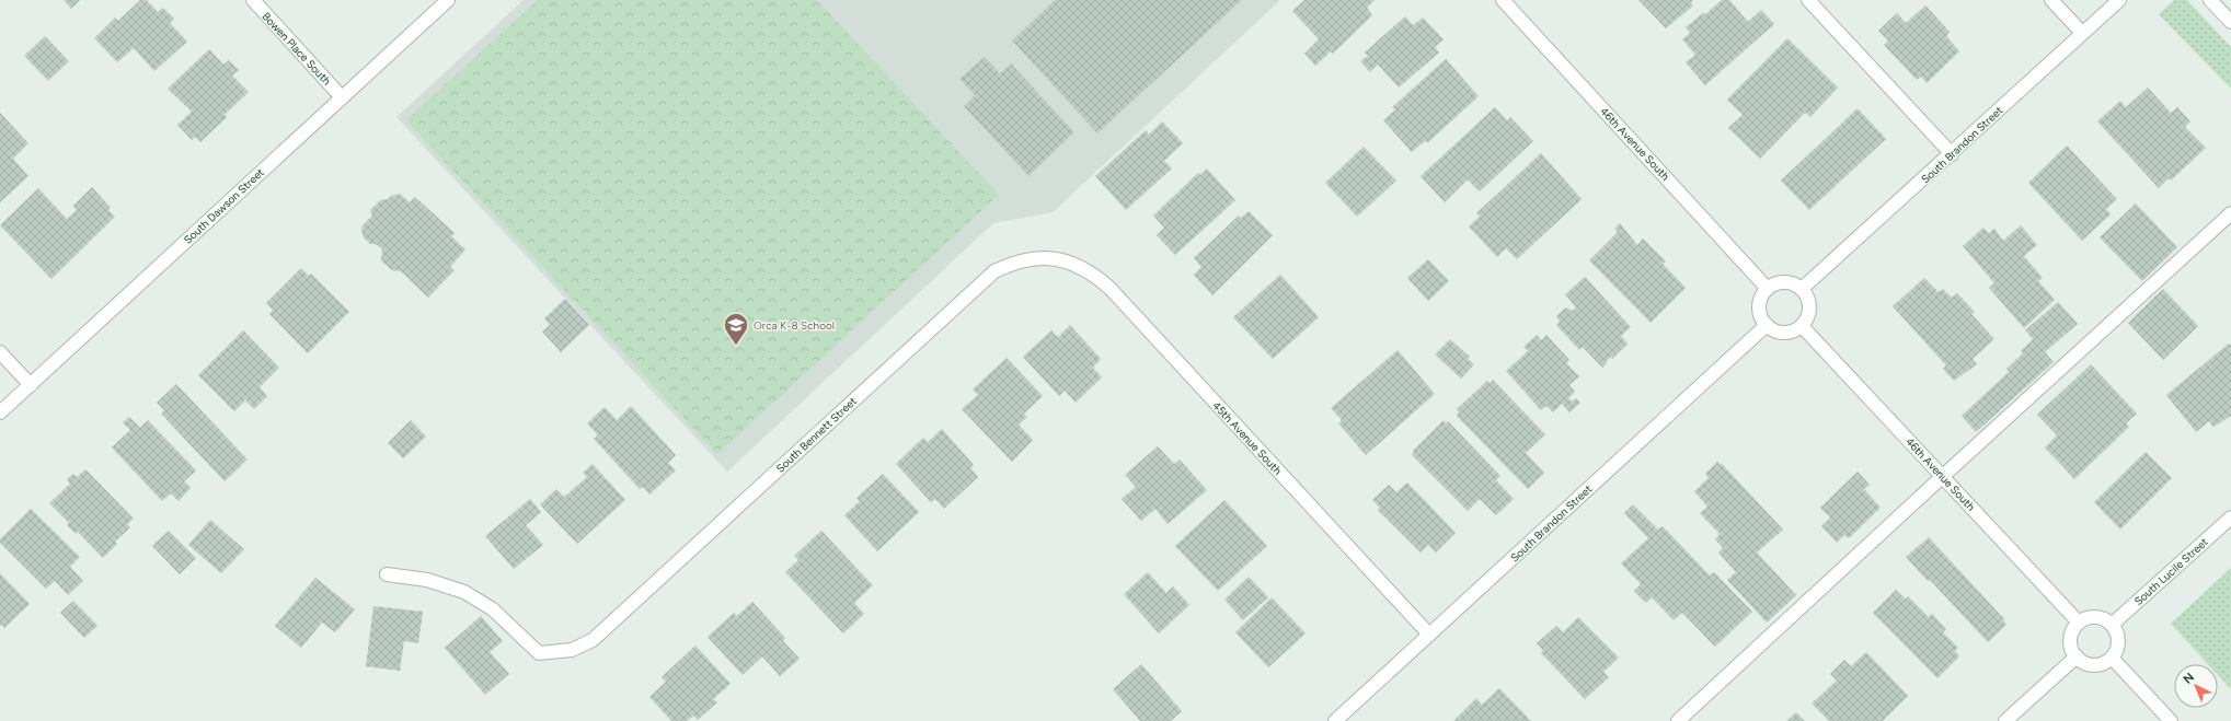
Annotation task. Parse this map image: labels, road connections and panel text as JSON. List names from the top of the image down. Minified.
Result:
{"streets":{"street":["Bowen Place South","46th Avenue South","South Brandon Street","South Dawson Street","South Bennett Street","45th Avenue South","South Lucile Street"]},"crossings":[["Bowen Place South","South Dawson Street"],["46th Avenue South","South Brandon Street"],["46th Avenue South","South Lucile Street"],["South Brandon Street","45th Avenue South"],["South Bennett Street","45th Avenue South"]],"places":{"school or university":["Orca K-8 School"]},"north":"top left"}
